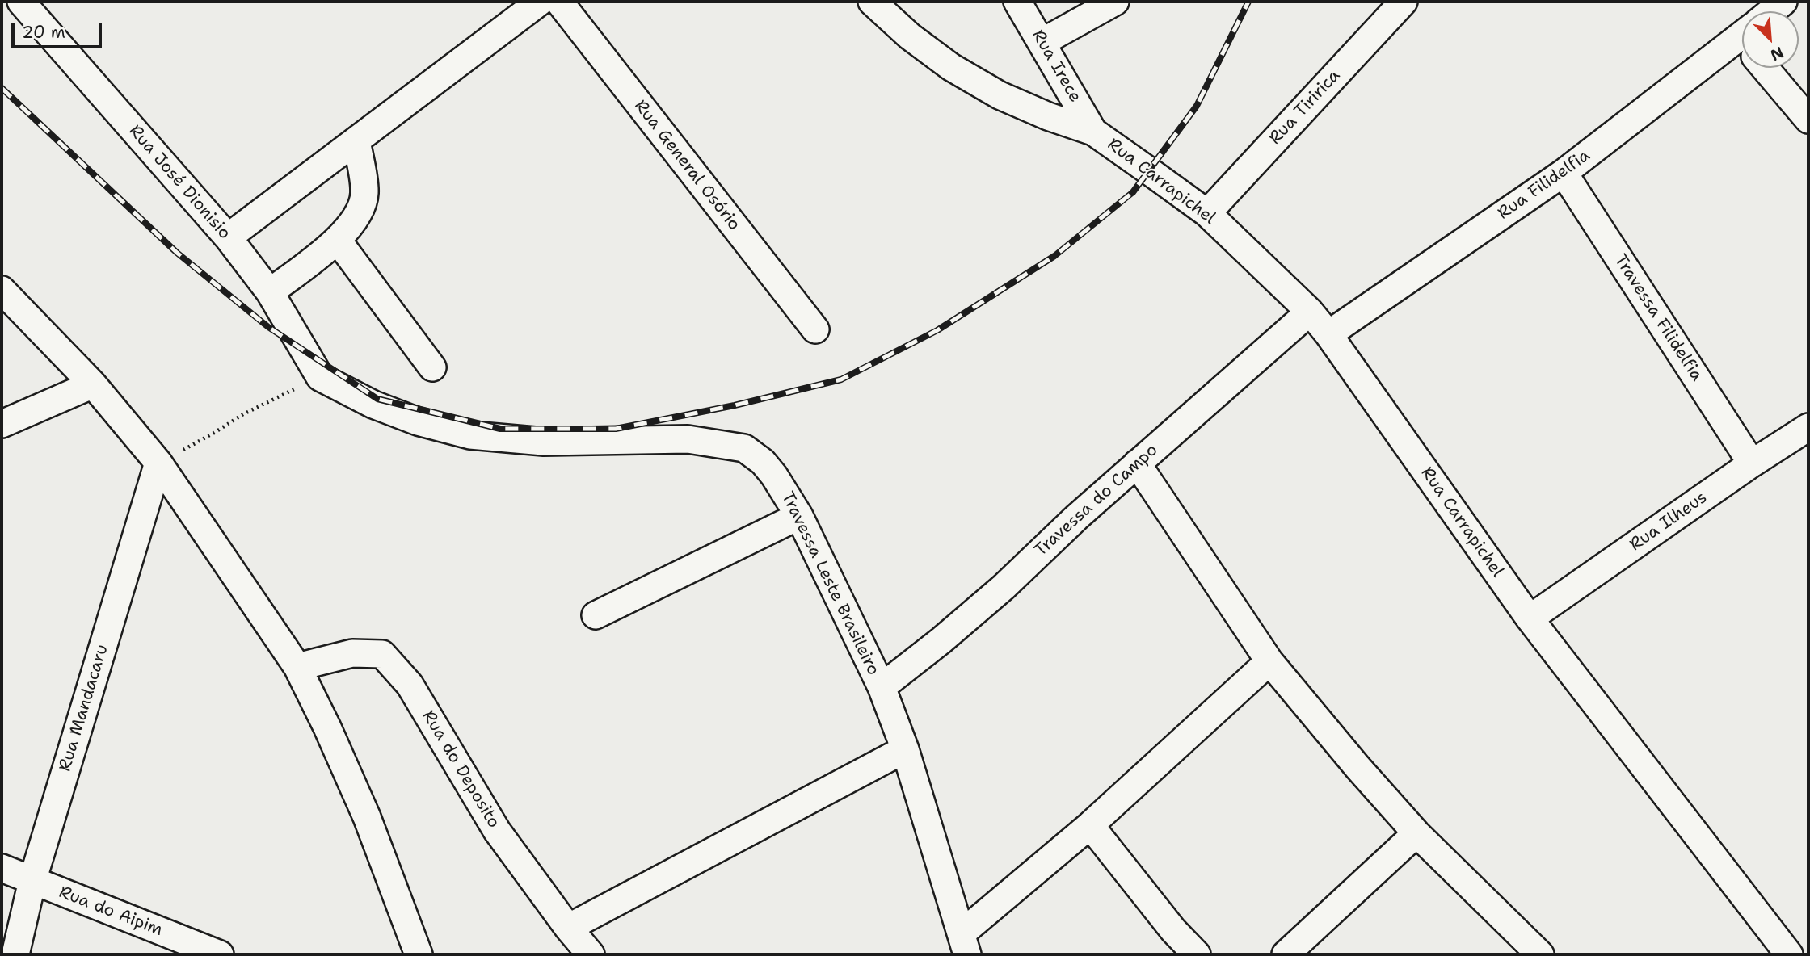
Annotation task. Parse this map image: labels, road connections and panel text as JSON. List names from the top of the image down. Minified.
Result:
{"streets":{"street":["Rua Irece","Rua Tiririca","Rua General Osório","Rua Carrapichel","Rua José Dionisio","Rua Filidelfia","Travessa Filidelfia","Travessa do Campo","Rua Ilheus","Travessa Leste Brasileiro","Rua Mandacaru","Rua do Deposito","Rua do Aipim"]},"crossings":[["Rua Irece","Rua Carrapichel"],["Rua Tiririca","Rua Carrapichel"],["Rua Carrapichel","Rua Filidelfia"],["Rua Carrapichel","Travessa do Campo"],["Rua Carrapichel","Rua Ilheus"],["Rua José Dionisio","Travessa Leste Brasileiro"],["Rua Filidelfia","Travessa Filidelfia"],["Travessa Filidelfia","Rua Ilheus"],["Travessa do Campo","Travessa Leste Brasileiro"],["Rua Mandacaru","Rua do Aipim"]],"scale_bar":"20 m","north":"bottom right"}
